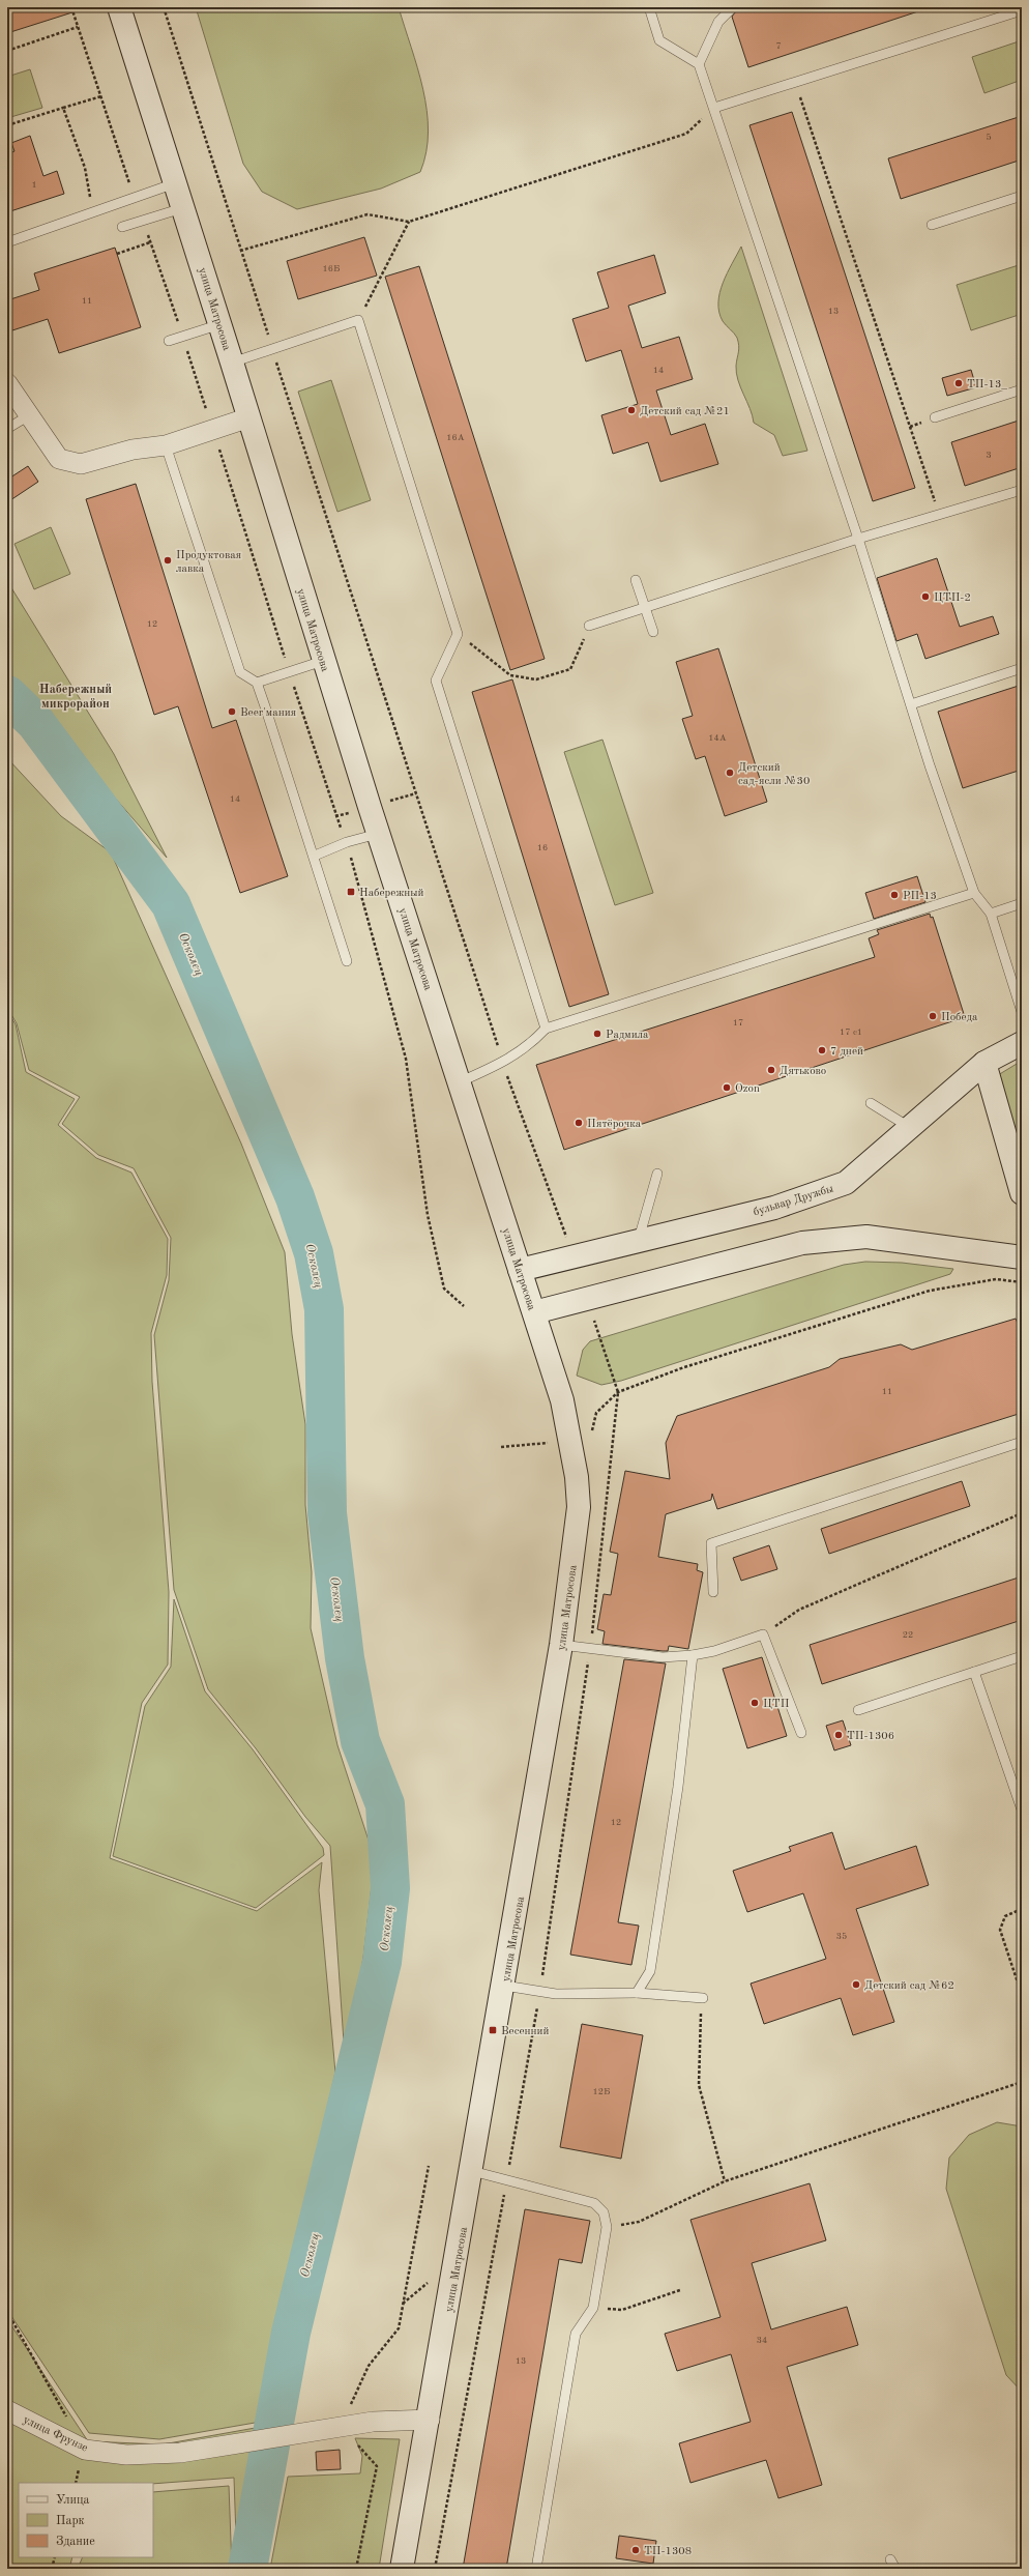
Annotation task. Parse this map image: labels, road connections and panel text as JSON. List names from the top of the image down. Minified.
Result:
{"streets":{"main road":["улица Матросова","бульвар Дружбы"],"street":["улица Фрунзе"]},"crossings":[["улица Матросова","бульвар Дружбы"],["улица Матросова","улица Фрунзе"]],"districts":["Набережный микрорайон"],"water":["Осколец"],"places":{"other":["ТП-13_","Детский сад №21","Продуктовая лавка","ЦТП-2","Beer'мания","Детский сад-ясли №30","РП-13","Победа","Радмила","7 дней","Дятьково","Ozon","Пятёрочка","ЦТП","ТП-1306","Детский сад №62","ТП-1308"],"transit":["Набережный","Весенний"]},"house_numbers":["7","5","1","16Б","11","13","14","16А","3","12","14А","14","16","17","17 с1","11","22","12","35","12Б","34","13"],"legend":["Улица","Парк","Здание"]}
